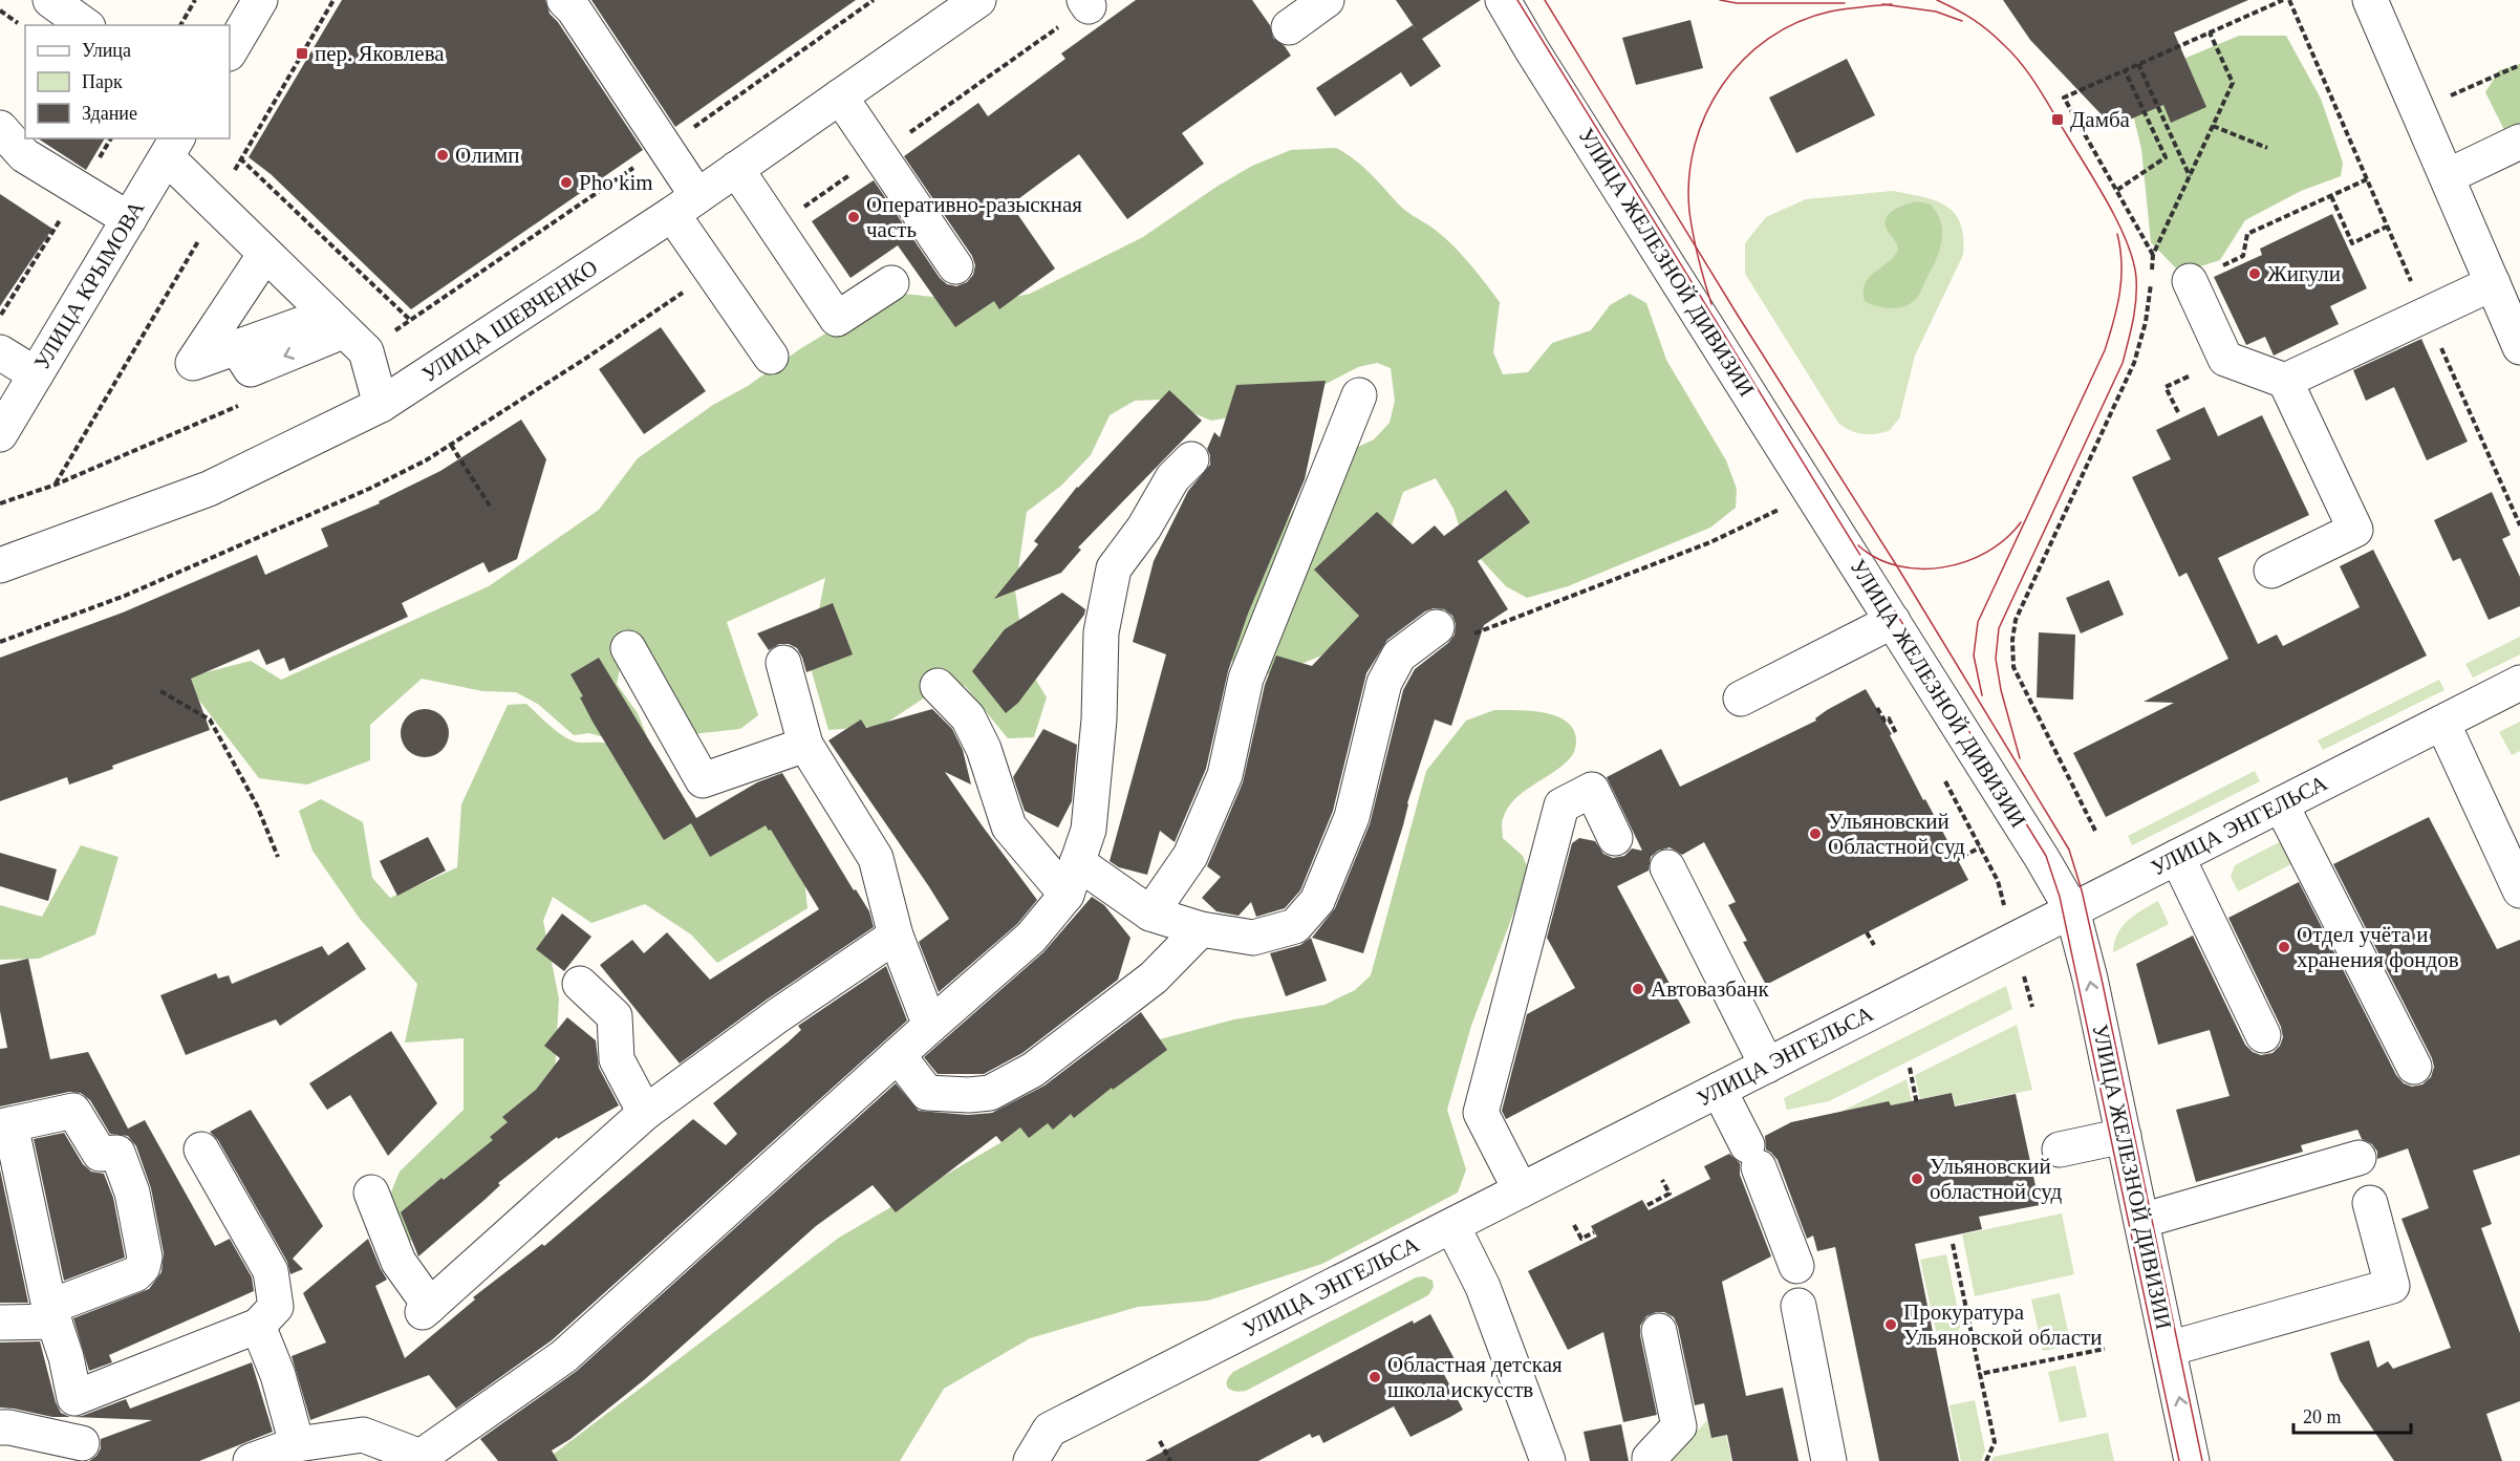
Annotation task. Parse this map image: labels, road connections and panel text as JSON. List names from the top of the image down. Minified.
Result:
{"streets":{"street":["УЛИЦА ЖЕЛЕЗНОЙ ДИВИЗИИ","УЛИЦА КРЫМОВА","УЛИЦА ШЕВЧЕНКО","УЛИЦА ЭНГЕЛЬСА"]},"crossings":[["УЛИЦА ЖЕЛЕЗНОЙ ДИВИЗИИ","УЛИЦА ЭНГЕЛЬСА"]],"places":{"transit":["пер. Яковлева","Дамба"],"other":["Олимп","Pho kim","Оперативно-разыскная часть","Жигули","Ульяновский Областной суд","Отдел учёта и хранения фондов","Автовазбанк","Ульяновский областной суд","Прокуратура Ульяновской области","Областная детская школа искусств"]},"legend":["Улица","Парк","Здание"],"scale_bar":"20 m"}
